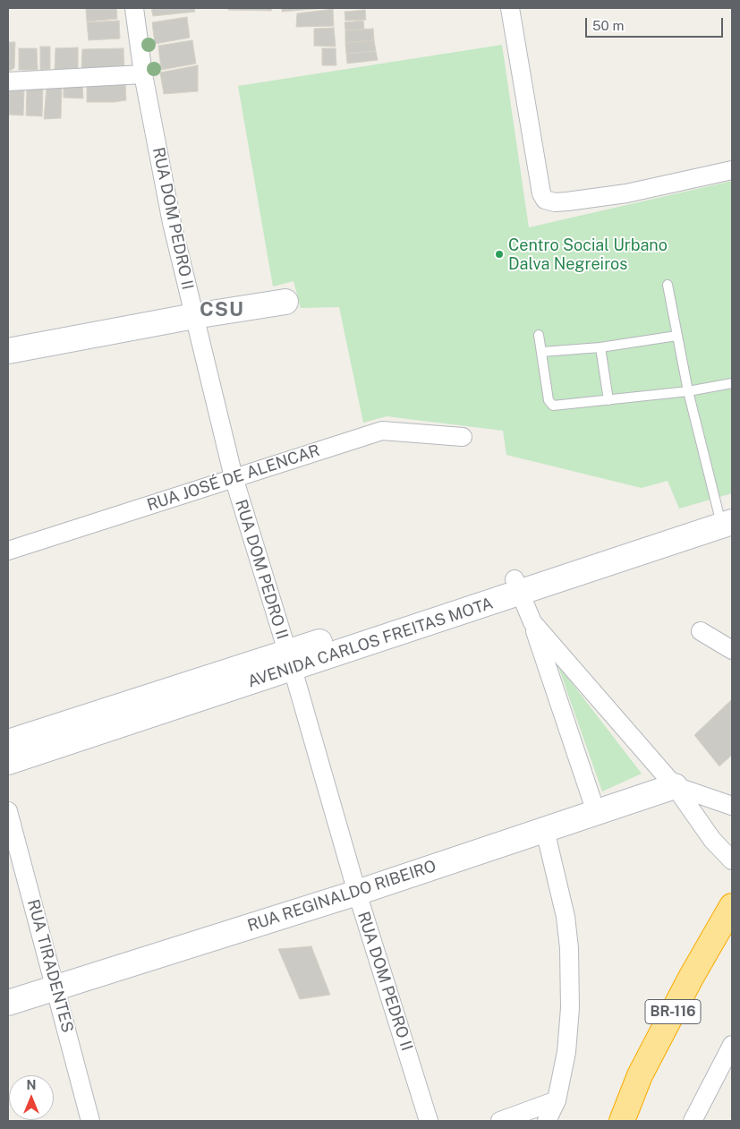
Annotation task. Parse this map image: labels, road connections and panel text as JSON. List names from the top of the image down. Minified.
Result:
{"streets":{"highway":["BR-116"],"street":["RUA DOM PEDRO II","RUA JOSÉ DE ALENCAR","AVENIDA CARLOS FREITAS MOTA","RUA REGINALDO RIBEIRO","RUA TIRADENTES"]},"crossings":[["RUA DOM PEDRO II","RUA JOSÉ DE ALENCAR"],["RUA DOM PEDRO II","AVENIDA CARLOS FREITAS MOTA"],["RUA DOM PEDRO II","RUA REGINALDO RIBEIRO"],["RUA REGINALDO RIBEIRO","RUA TIRADENTES"]],"districts":["CSU"],"places":["Centro Social Urbano Dalva Negreiros"],"scale_bar":"50 m","north":"top"}
